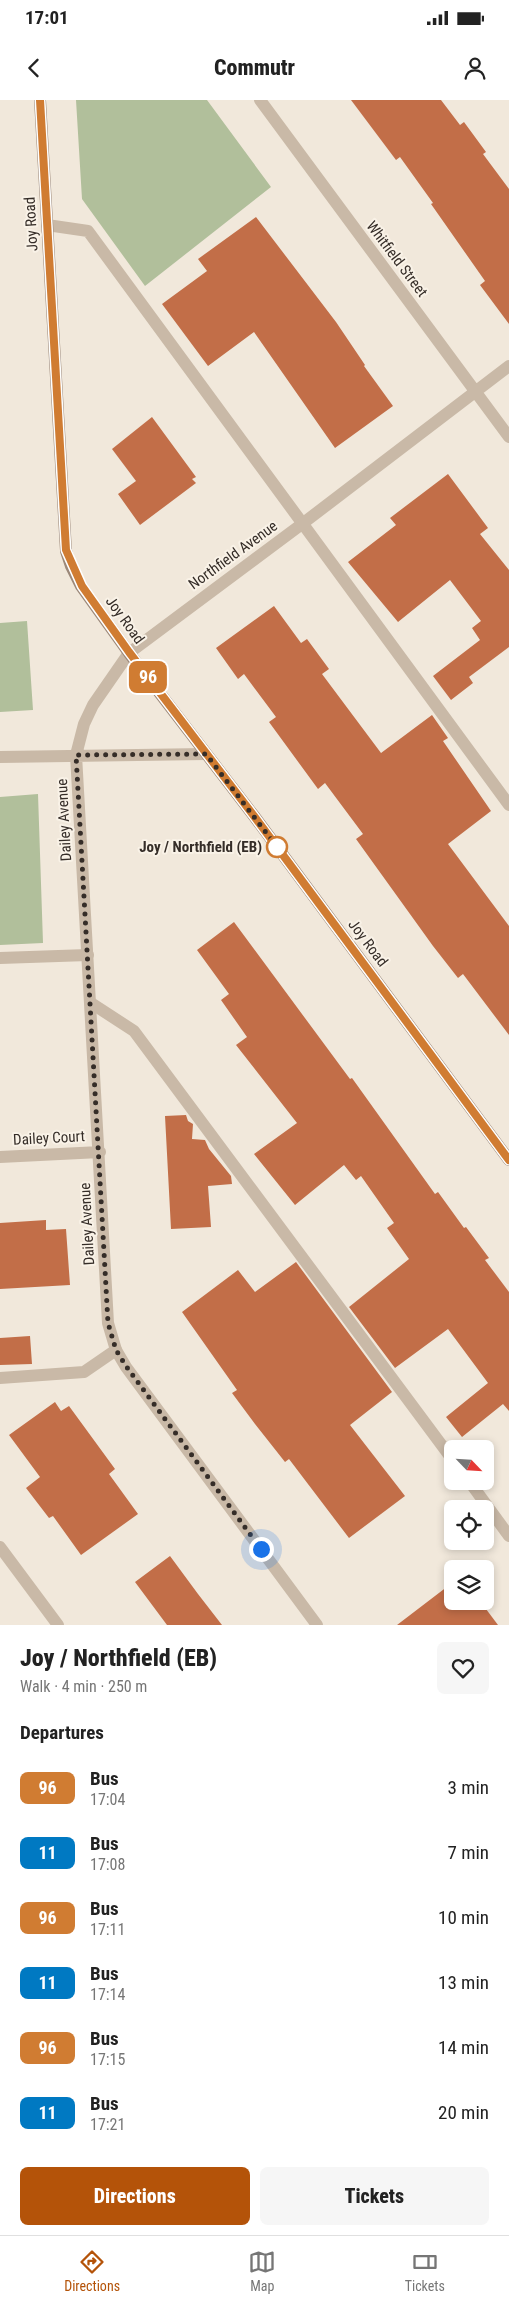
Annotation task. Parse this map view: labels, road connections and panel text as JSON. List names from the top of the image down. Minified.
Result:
{"streets":{"street":["Joy Road","Whitfield Street","Northfield Avenue","Dailey Avenue","Dailey Court"]},"crossings":[["Joy Road","Northfield Avenue"],["Whitfield Street","Northfield Avenue"],["Northfield Avenue","Dailey Avenue"],["Dailey Avenue","Dailey Court"]],"places":["Joy / Northfield (EB)"],"lines":["bus line 96"],"north":"bottom right","page":{"status":"17:01","header":"Commutr","on_map":"96","heading":[["Joy / Northfield (EB)","Walk · 4 min · 250 m"],"Departures"],"list":[{"mark":"96","name":"Bus","note":"17:04","value":"3 min"},{"mark":"11","name":"Bus","note":"17:08","value":"7 min"},{"mark":"96","name":"Bus","note":"17:11","value":"10 min"},{"mark":"11","name":"Bus","note":"17:14","value":"13 min"},{"mark":"96","name":"Bus","note":"17:15","value":"14 min"},{"mark":"11","name":"Bus","note":"17:21","value":"20 min"}],"buttons":["Directions","Tickets"],"tabs":["Directions","Map","Tickets"]}}
